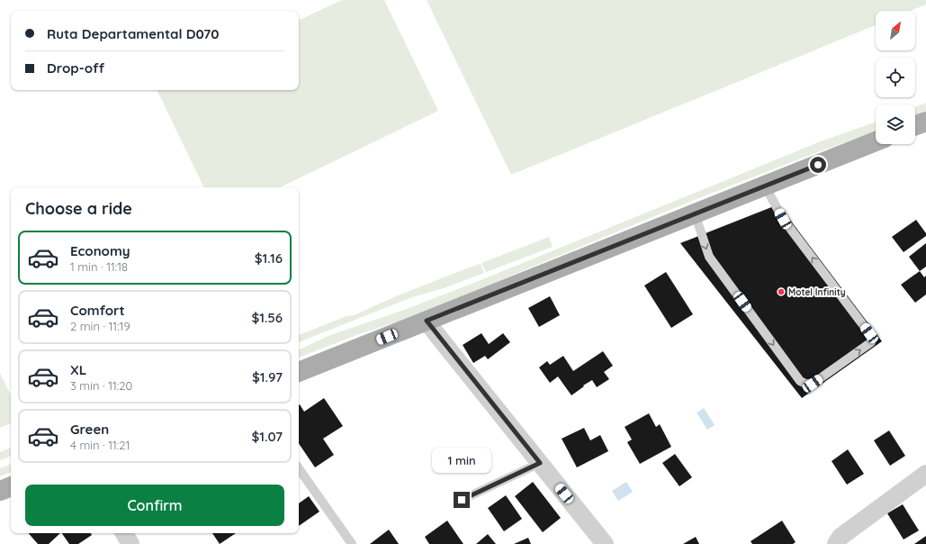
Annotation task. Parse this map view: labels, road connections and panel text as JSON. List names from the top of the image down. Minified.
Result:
{"places":["Motel Infinity"],"north":"top right","page":{"banner":["Ruta Departamental D070","Drop-off"],"heading":"Choose a ride","list":[{"name":"Economy","note":"1 min · 11:18","value":"$1.16"},{"name":"Comfort","note":"2 min · 11:19","value":"$1.56"},{"name":"XL","note":"3 min · 11:20","value":"$1.97"},{"name":"Green","note":"4 min · 11:21","value":"$1.07"}],"bubble":"1 min","buttons":"Confirm"}}
